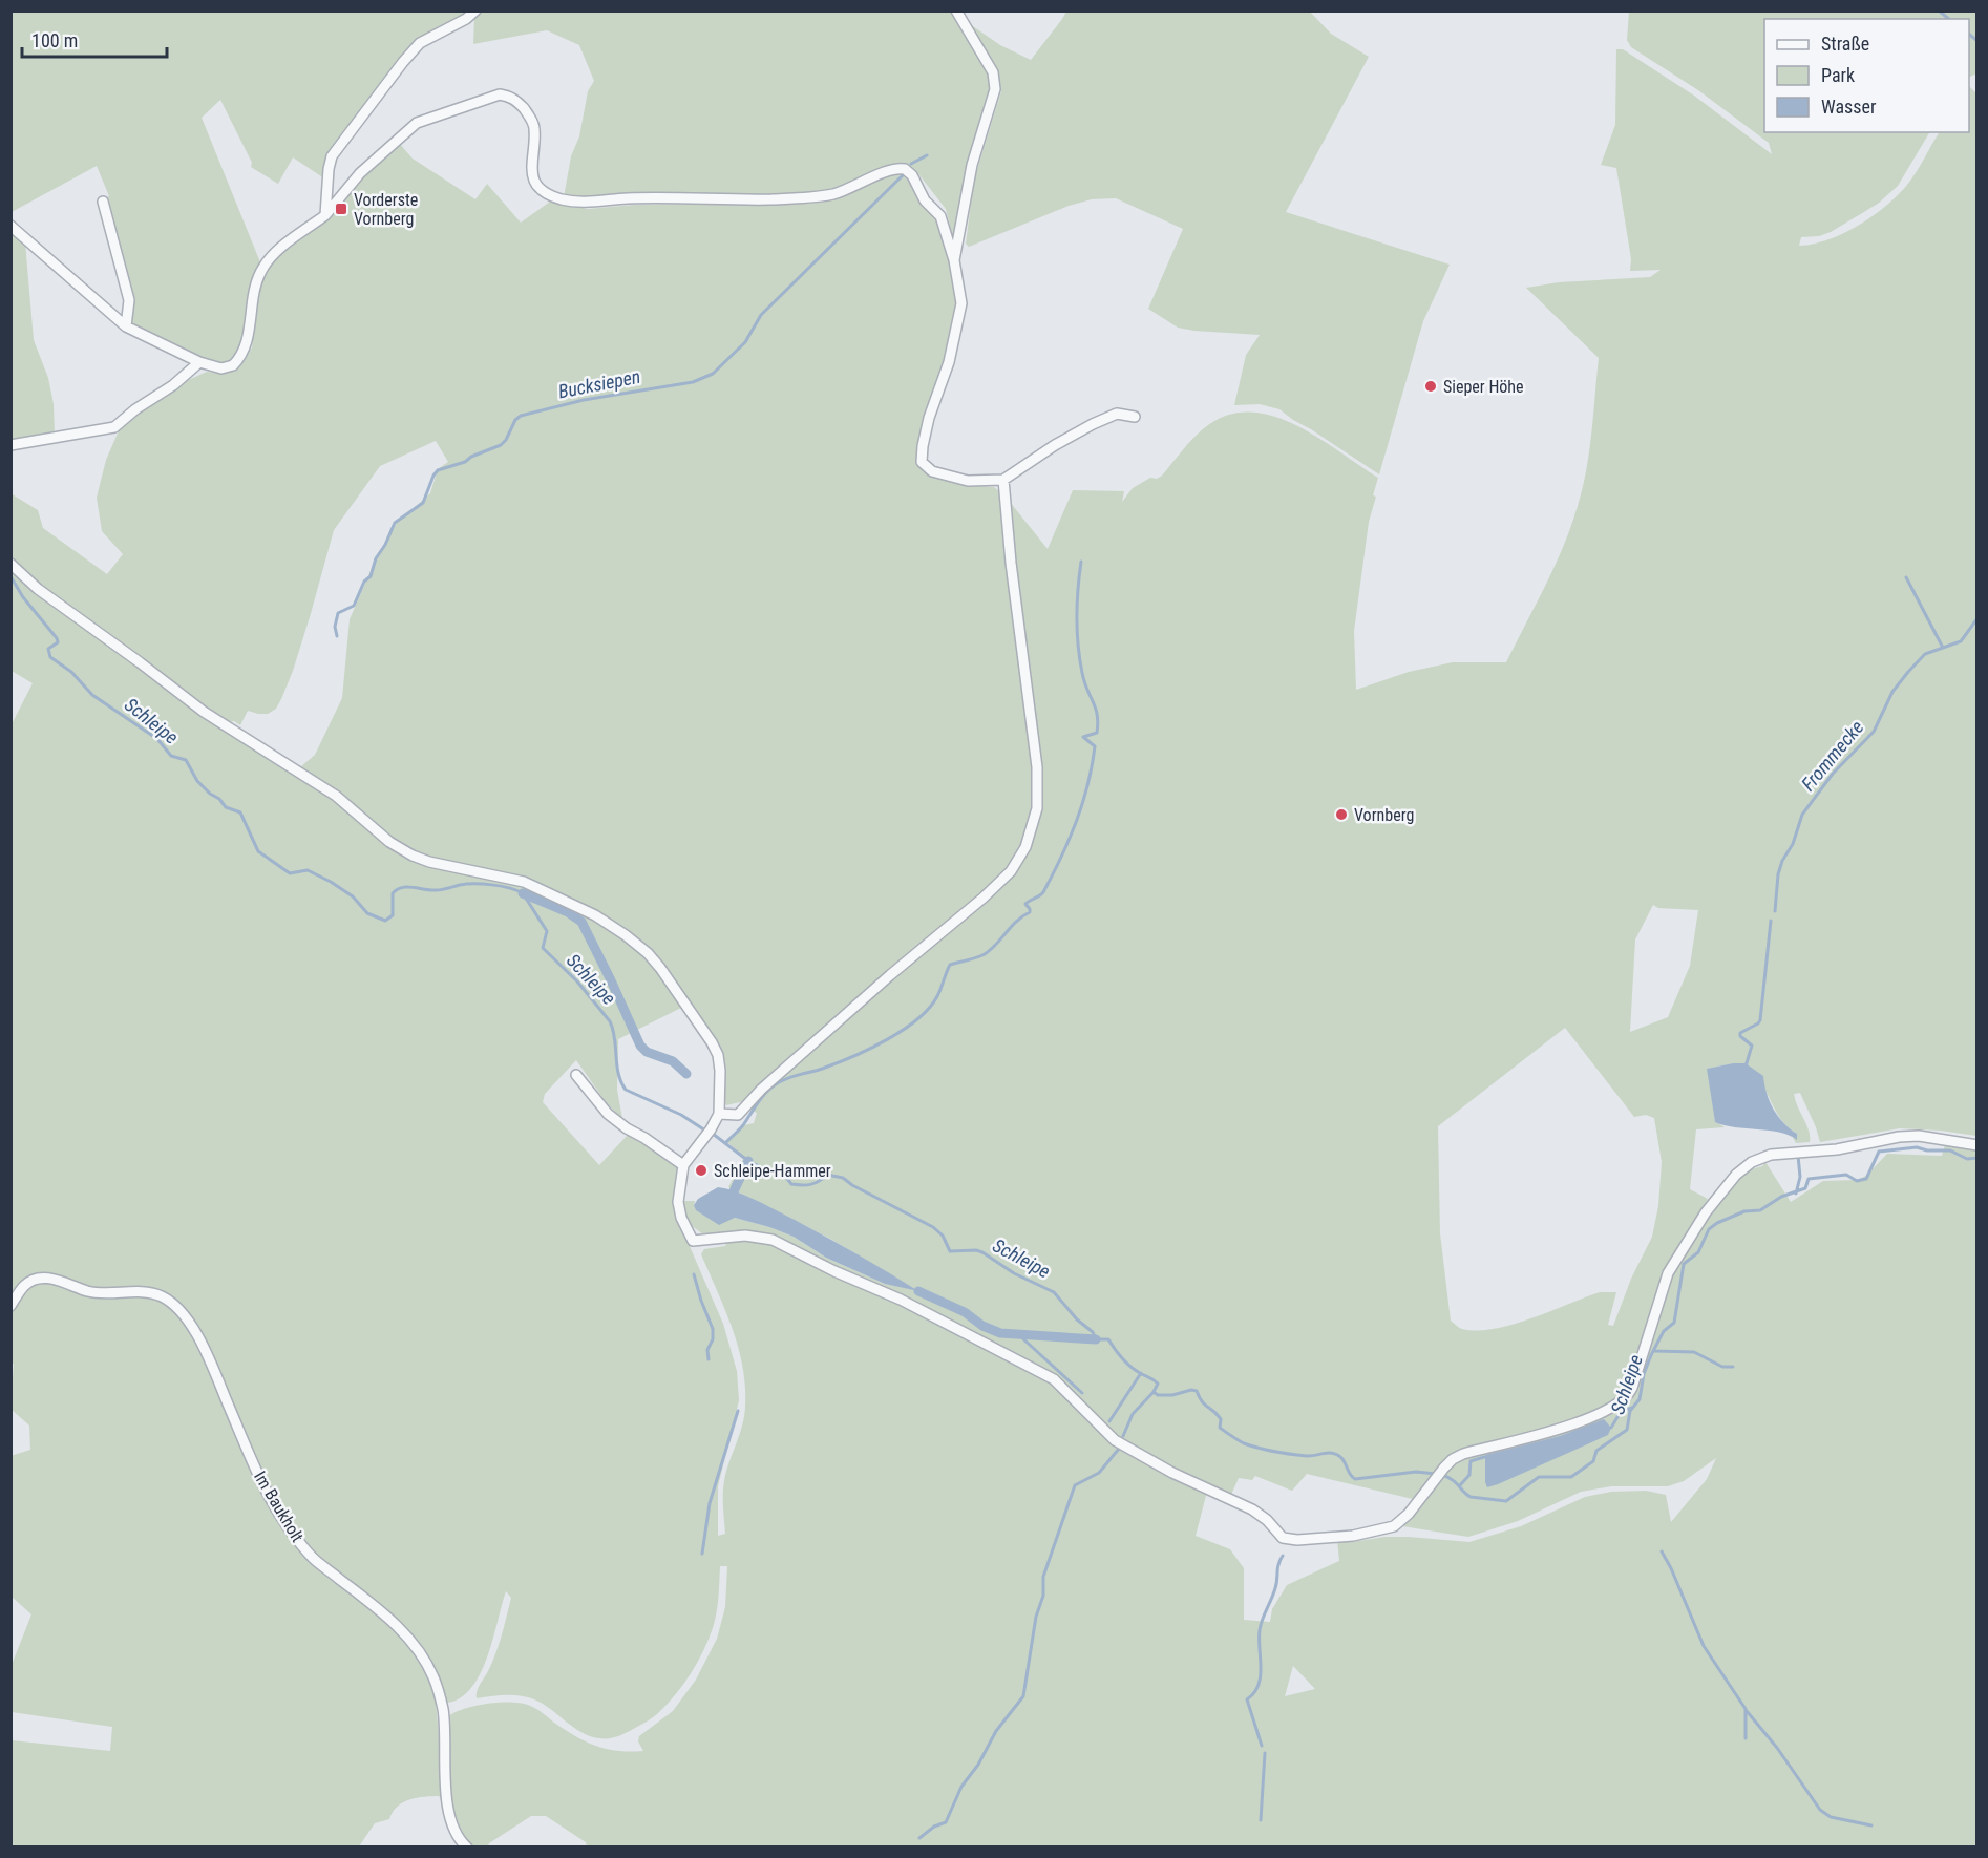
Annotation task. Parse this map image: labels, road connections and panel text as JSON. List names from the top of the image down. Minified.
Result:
{"streets":{"street":["Im Baukholt"]},"water":["Bucksiepen","Schleipe","Frommecke"],"places":{"transit":["Vorderste Vornberg"],"other":["Sieper Höhe","Vornberg","Schleipe-Hammer"]},"legend":["Straße","Park","Wasser"],"scale_bar":"100 m"}
